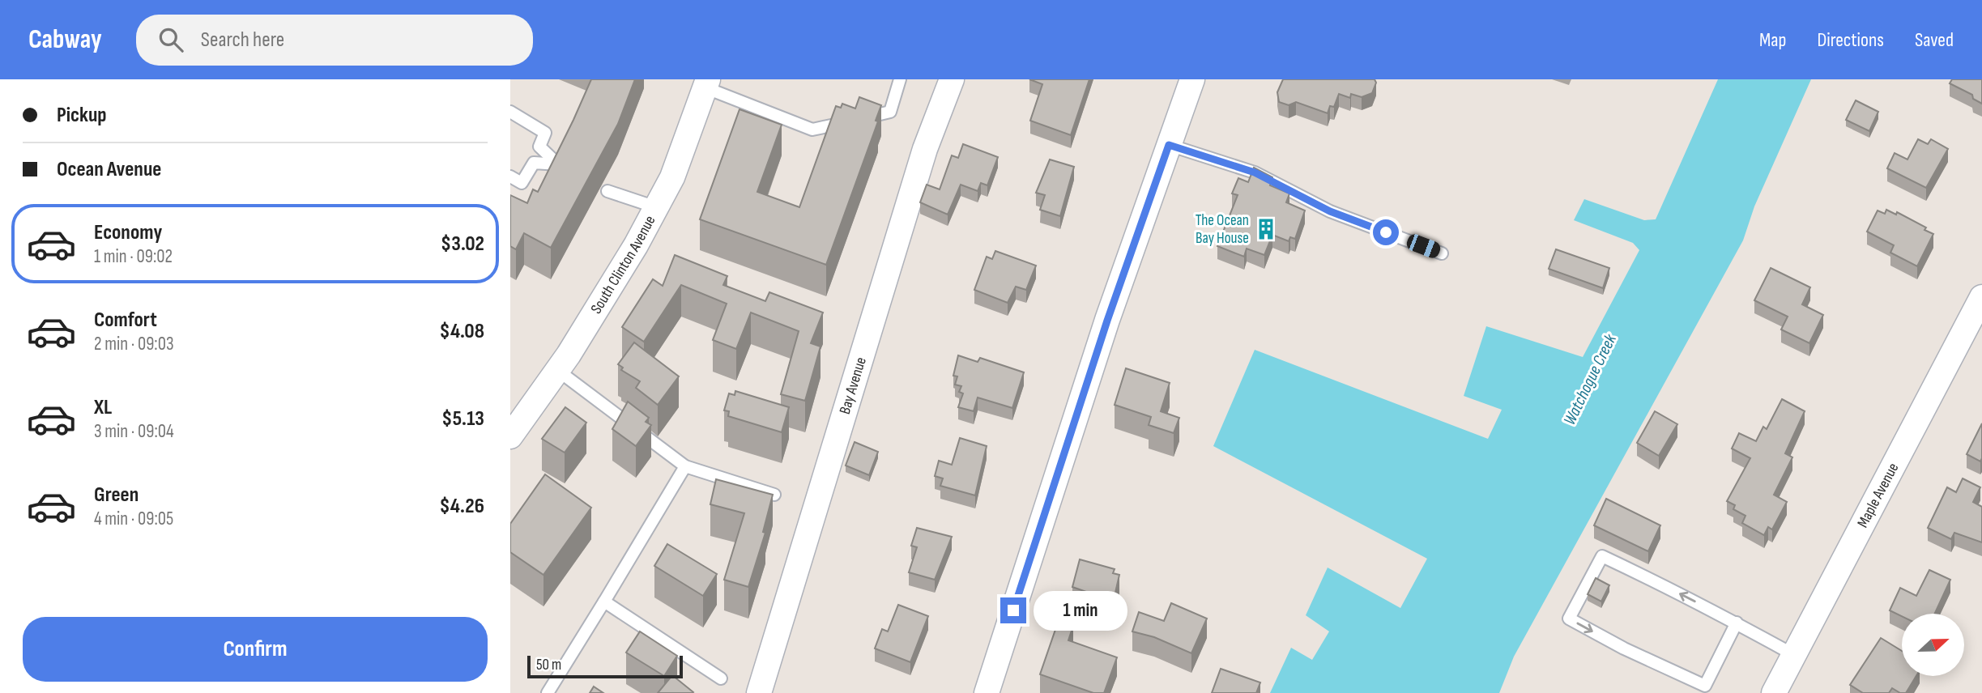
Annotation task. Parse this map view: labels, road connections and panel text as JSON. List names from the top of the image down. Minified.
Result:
{"streets":{"street":["South Clinton Avenue","Bay Avenue","Maple Avenue"]},"water":["Watchogue Creek"],"places":{"building":["The Ocean Bay House"]},"scale_bar":"50 m","north":"right","page":{"header":"Cabway","search":"Search here","nav":["Map","Directions","Saved"],"banner":["Pickup","Ocean Avenue"],"list":[{"name":"Economy","note":"1 min · 09:02","value":"$3.02"},{"name":"Comfort","note":"2 min · 09:03","value":"$4.08"},{"name":"XL","note":"3 min · 09:04","value":"$5.13"},{"name":"Green","note":"4 min · 09:05","value":"$4.26"}],"bubble":"1 min","buttons":"Confirm","scale":"50 m"}}
